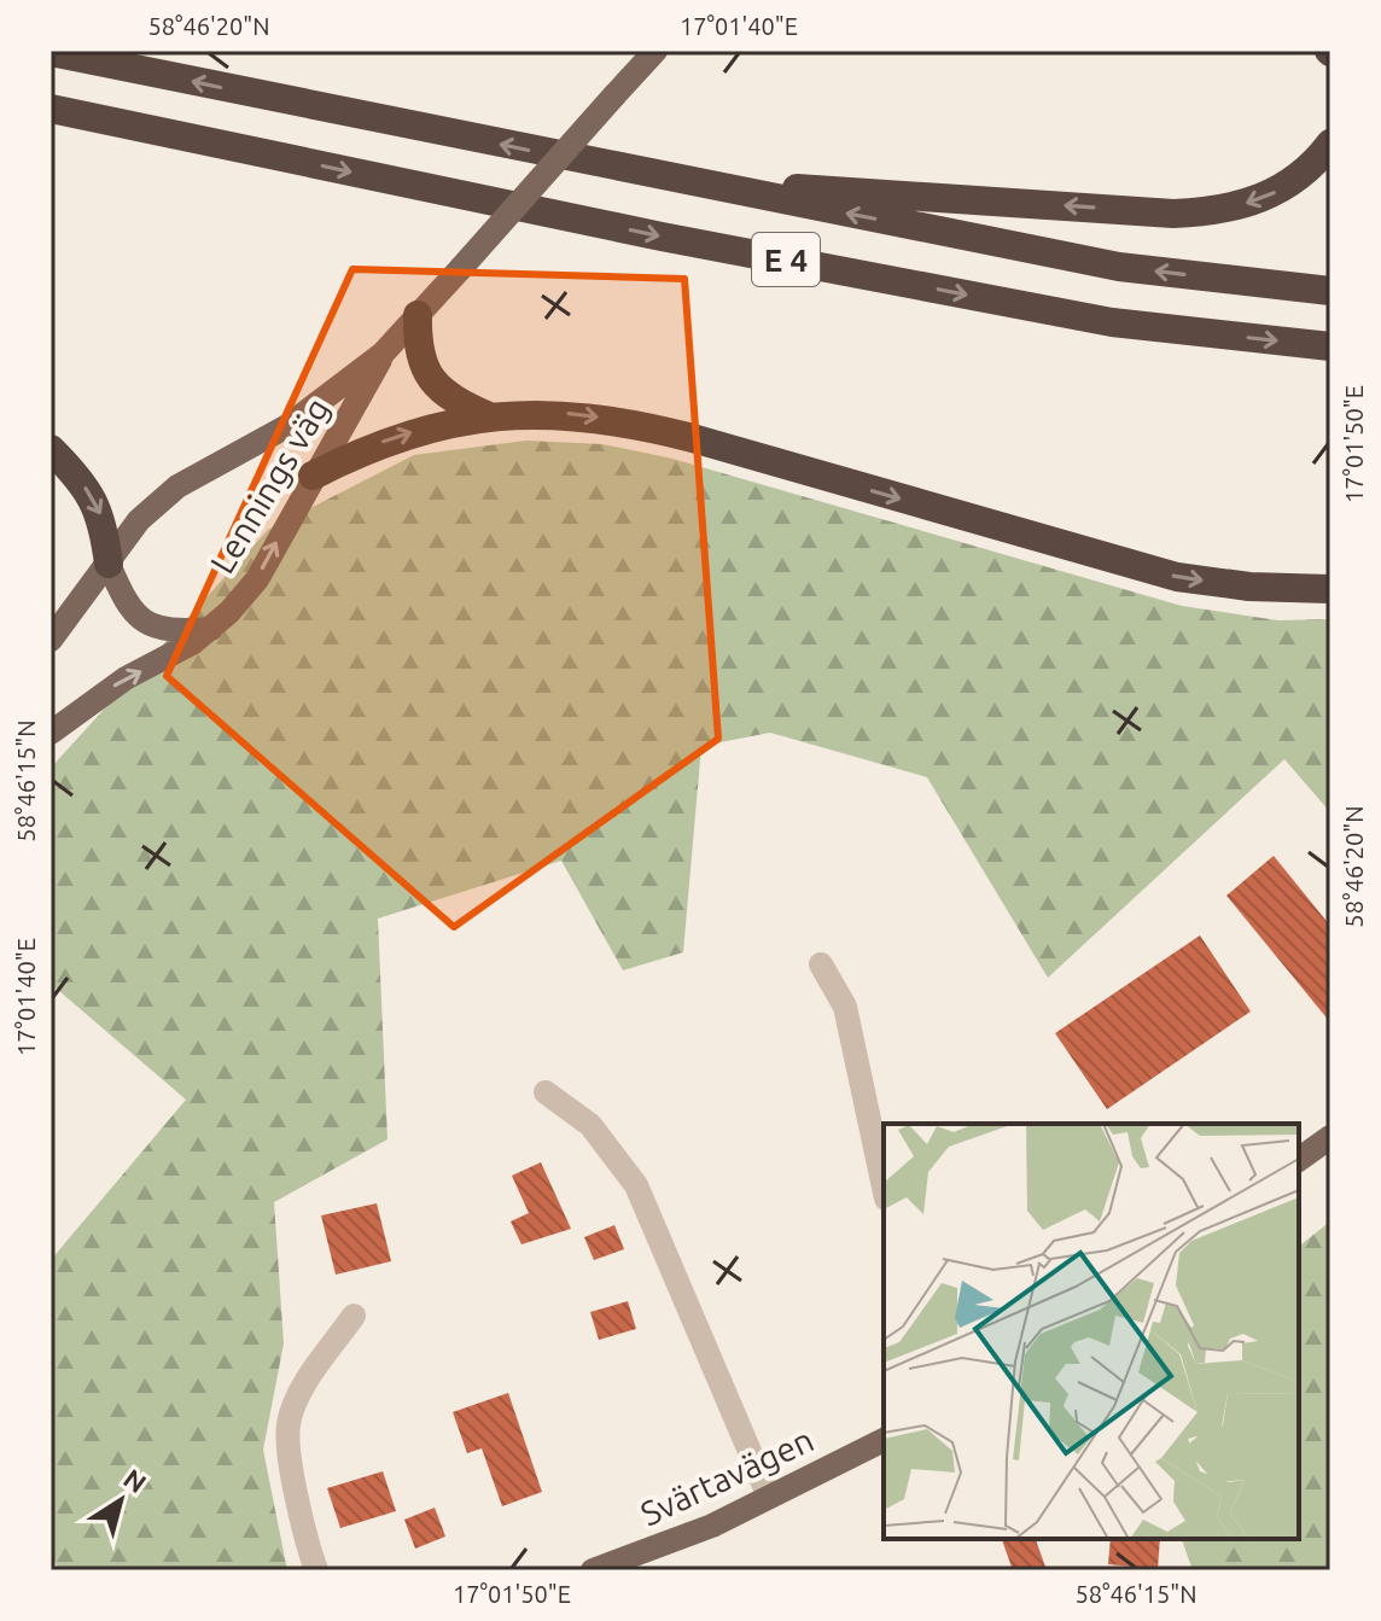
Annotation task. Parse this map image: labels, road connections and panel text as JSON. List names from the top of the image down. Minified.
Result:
{"streets":{"highway":["E 4"],"main road":["Lennings väg","Svärtavägen"]},"north":"top right","coordinates":["58°46'20\"N","17°01'40\"E","17°01'50\"E","58°46'15\"N"]}
